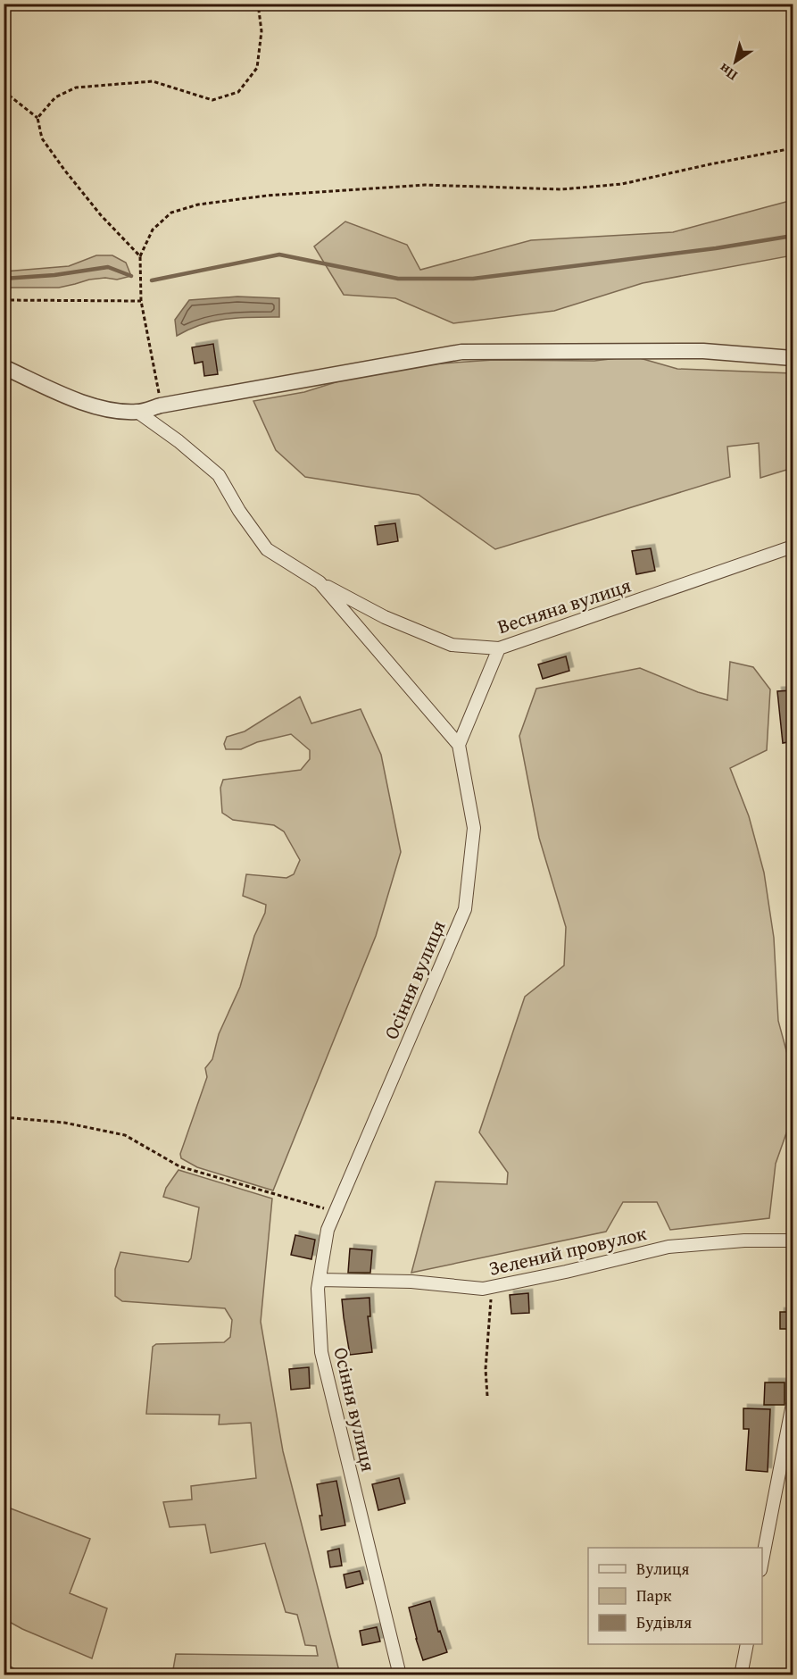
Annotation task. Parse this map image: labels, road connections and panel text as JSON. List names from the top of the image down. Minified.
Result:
{"streets":{"street":["Весняна вулиця","Осіння вулиця","Зелений провулок"]},"crossings":[["Осіння вулиця","Зелений провулок"]],"legend":["Вулиця","Парк","Будівля"],"north":"bottom left"}
